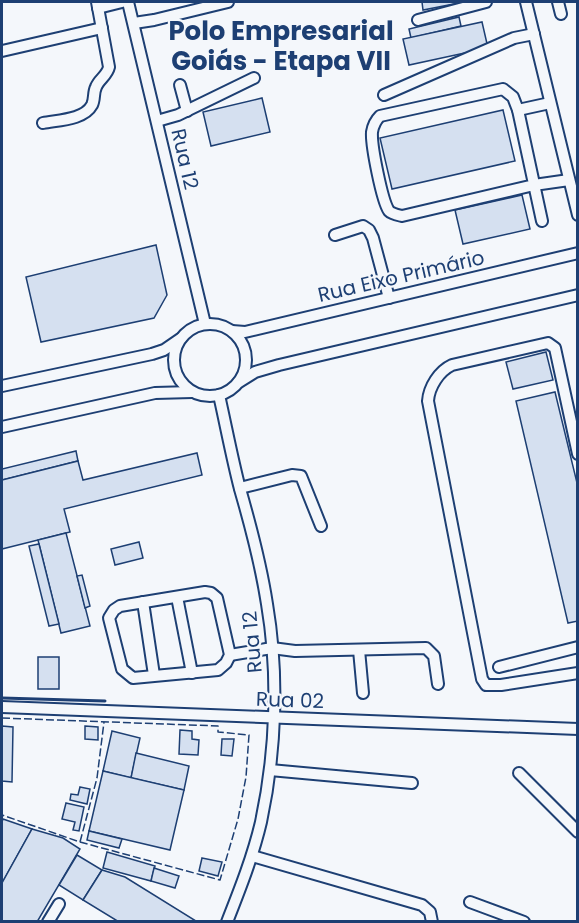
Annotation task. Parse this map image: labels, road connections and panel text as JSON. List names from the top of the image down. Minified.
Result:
{"streets":{"street":["Rua 12","Rua Eixo Primário","Rua 02"]},"crossings":[["Rua 12","Rua Eixo Primário"],["Rua 12","Rua 02"]],"districts":["Polo Empresarial Goiás - Etapa VII"]}
